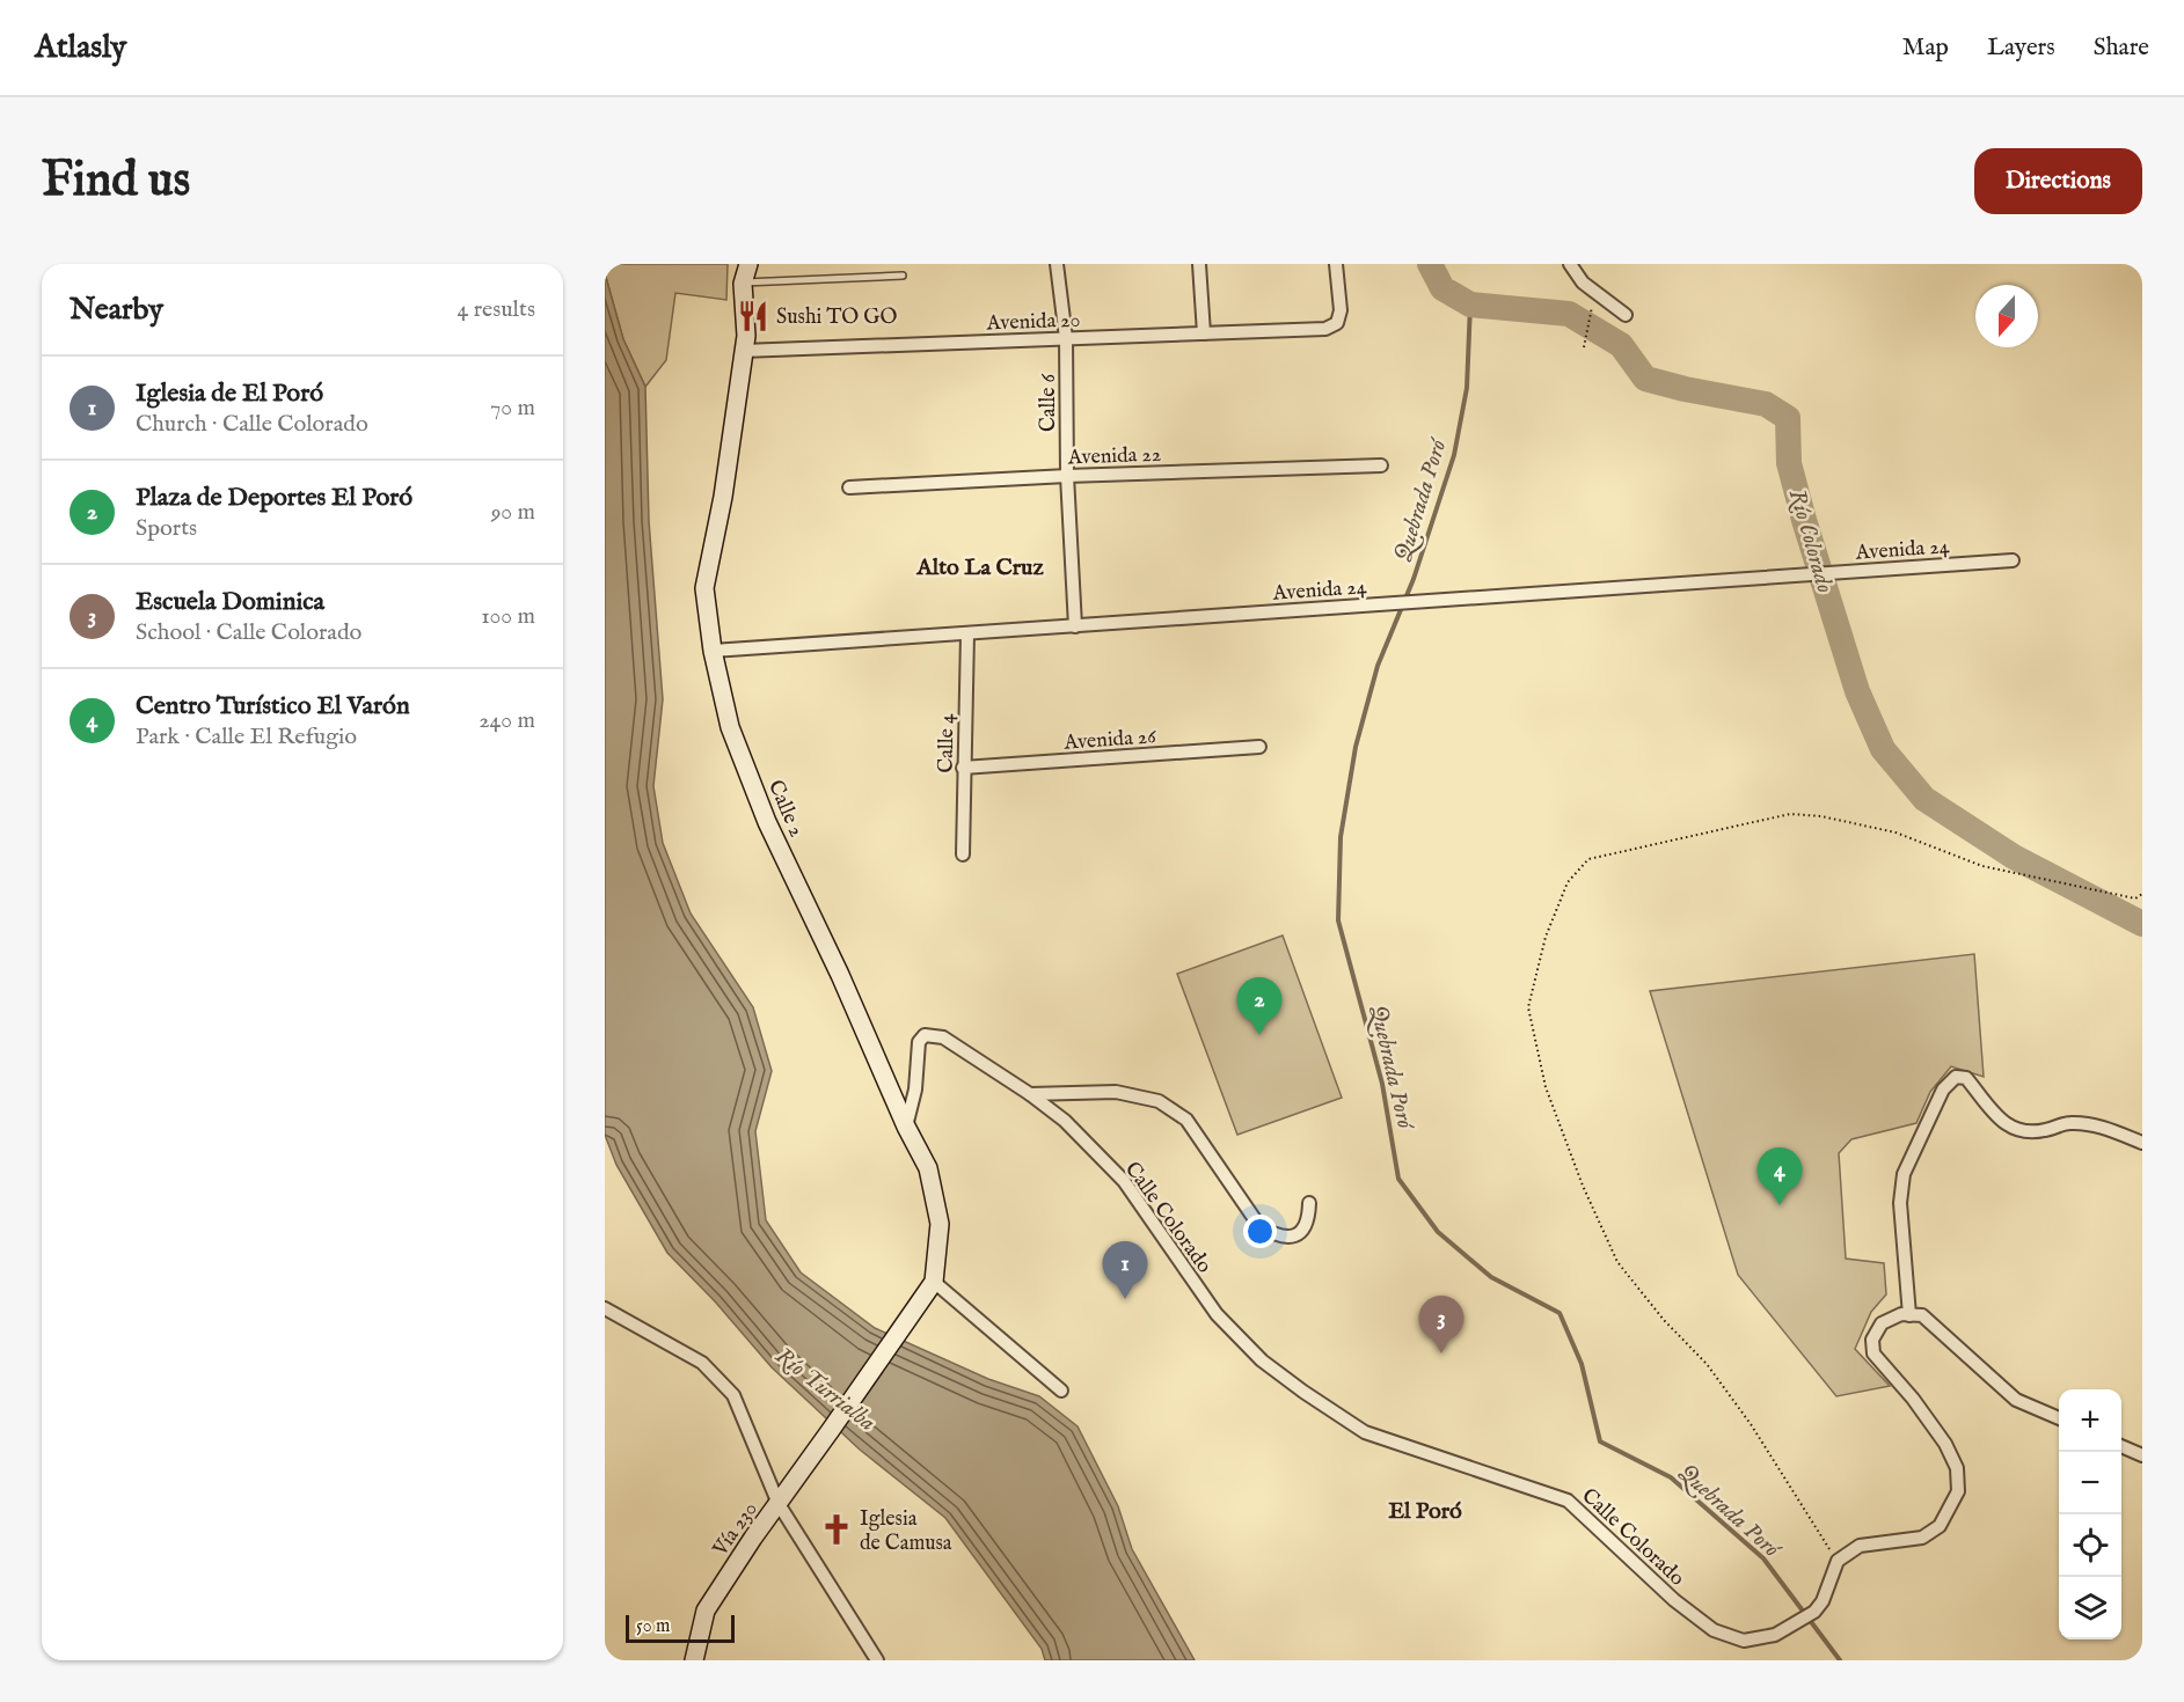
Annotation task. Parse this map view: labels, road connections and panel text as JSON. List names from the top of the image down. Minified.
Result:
{"streets":{"main road":["Calle 2","Vía 230"],"street":["Avenida 20","Calle 6","Avenida 22","Avenida 24","Avenida 26","Calle 4","Calle Colorado"]},"crossings":[["Avenida 20","Calle 6"],["Avenida 20","Calle 2"],["Calle 6","Avenida 22"],["Calle 6","Avenida 24"],["Avenida 24","Calle 4"],["Avenida 24","Calle 2"],["Avenida 26","Calle 4"],["Calle 2","Calle Colorado"],["Calle 2","Vía 230"]],"districts":["Alto La Cruz","El Poró"],"water":["Quebrada Poró","Río Colorado","Río Turrialba"],"places":{"restaurant":["Sushi TO GO"],"church":["Iglesia de Camusa"]},"scale_bar":"50 m","north":"bottom","page":{"header":"Atlasly","nav":["Map","Layers","Share"],"buttons":"Directions","title":"Find us","heading":["Nearby","4 results"],"list":[{"mark":"1","name":"Iglesia de El Poró","note":"Church · Calle Colorado","value":"70 m"},{"mark":"2","name":"Plaza de Deportes El Poró","note":"Sports","value":"90 m"},{"mark":"3","name":"Escuela Dominica","note":"School · Calle Colorado","value":"100 m"},{"mark":"4","name":"Centro Turístico El Varón","note":"Park · Calle El Refugio","value":"240 m"}],"pins":["2","4","1","3"],"map_buttons":["+","−"],"scale":"50 m"}}
